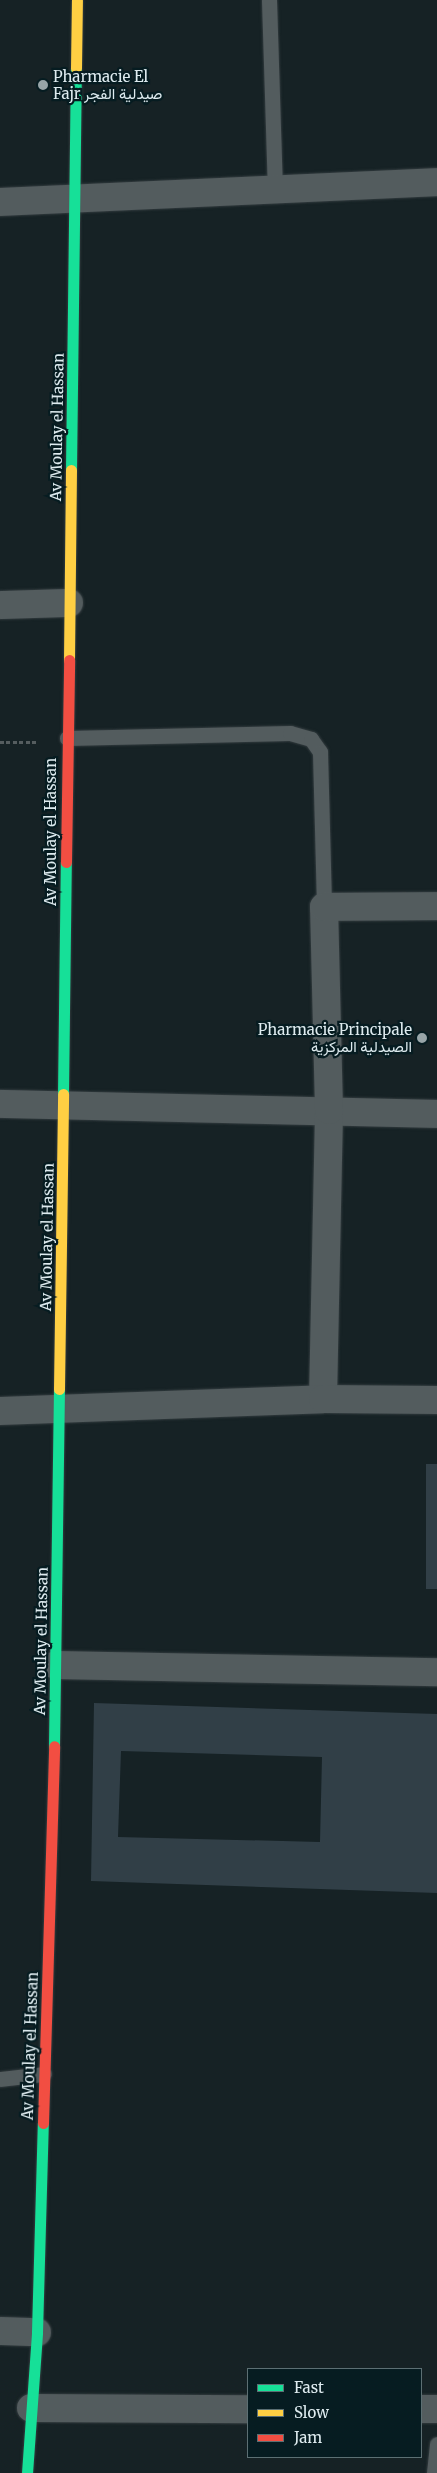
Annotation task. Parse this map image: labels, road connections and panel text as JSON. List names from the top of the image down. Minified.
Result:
{"streets":{"street":["Av Moulay el Hassan"]},"places":["Pharmacie El Fajr صيدلية الفجر","Pharmacie Principale الصيدلية المركزية"],"legend":["Fast","Slow","Jam"]}
